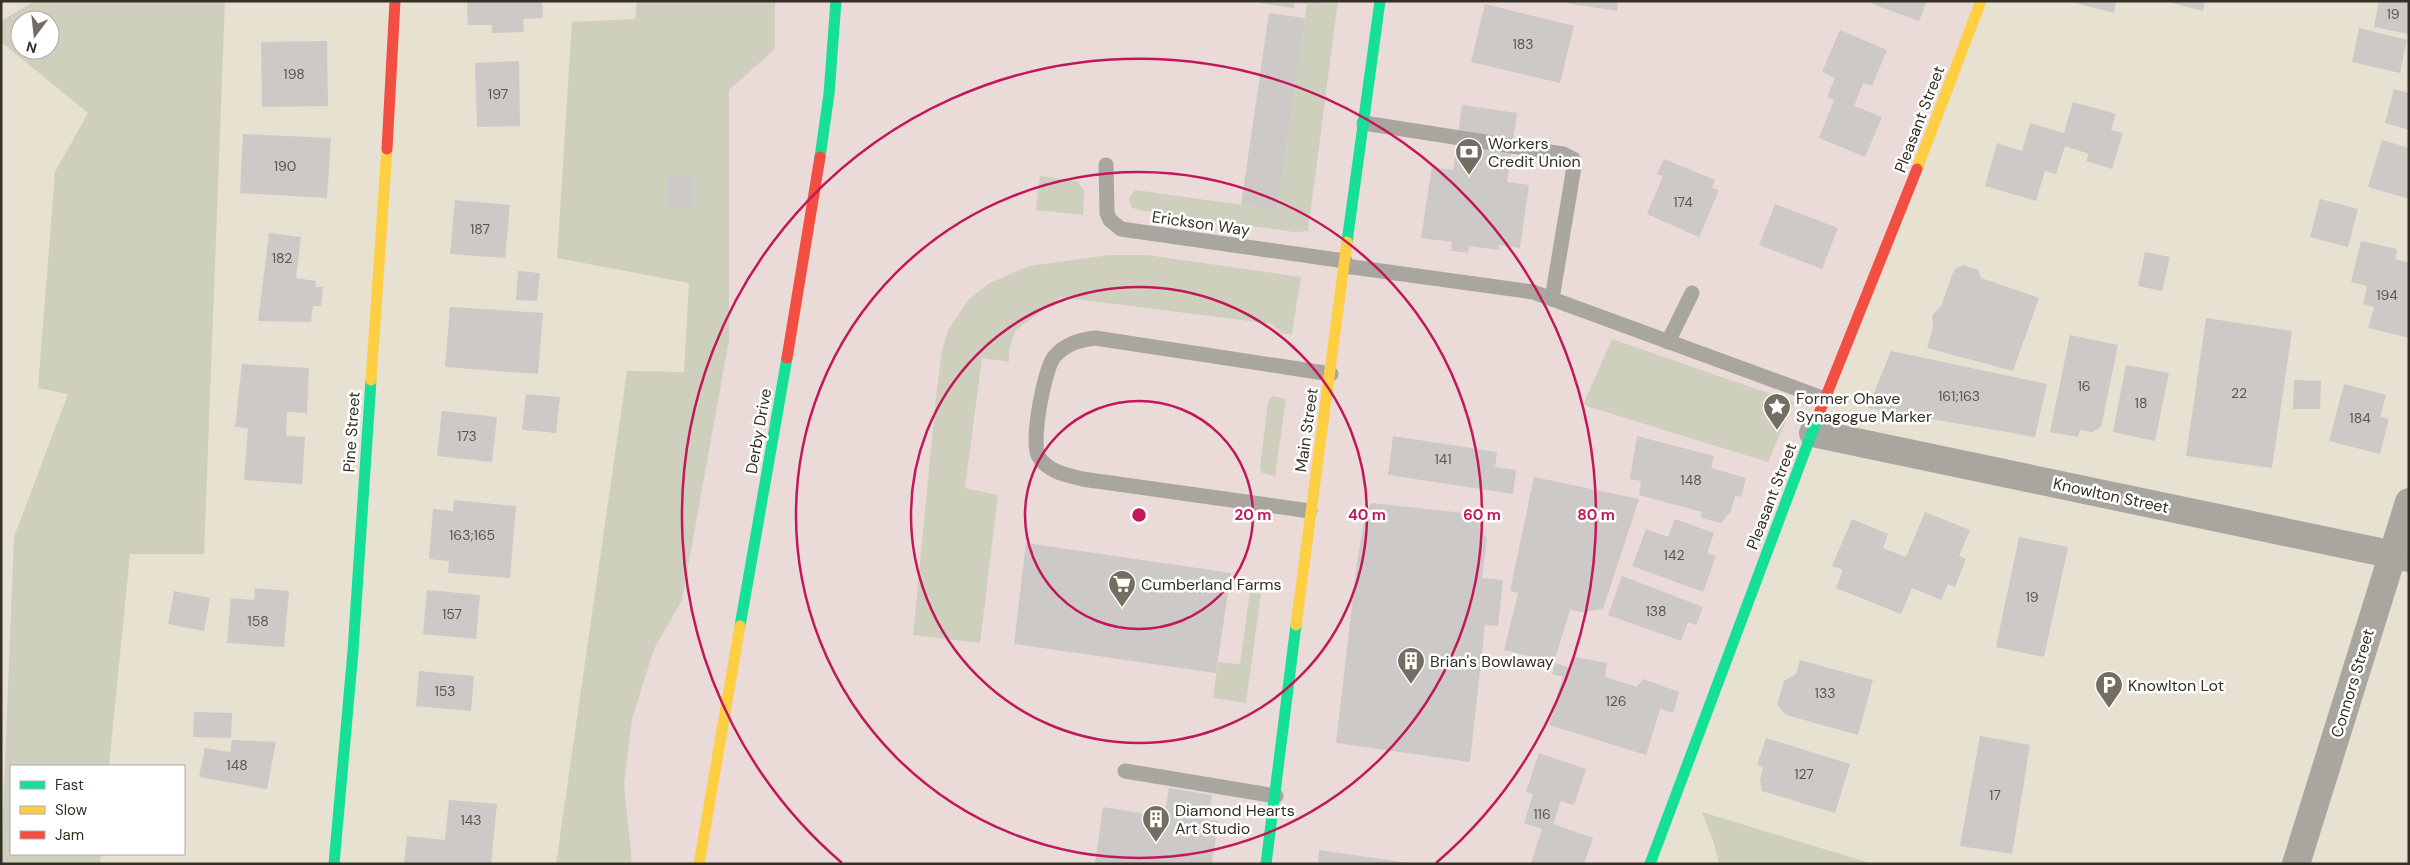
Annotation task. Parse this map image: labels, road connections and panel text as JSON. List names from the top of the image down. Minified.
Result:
{"streets":{"street":["Pleasant Street","Main Street","Derby Drive","Pine Street","Knowlton Street","Connors Street"],"lane":["Erickson Way"]},"crossings":[["Pleasant Street","Erickson Way"],["Pleasant Street","Knowlton Street"],["Erickson Way","Main Street"],["Knowlton Street","Connors Street"]],"places":{"bank":["Workers Credit Union"],"place":["Former Ohave Synagogue Marker"],"supermarket":["Cumberland Farms"],"building":["Brian's Bowlaway","Diamond Hearts Art Studio"],"parking":["Knowlton Lot"]},"house_numbers":["19","183","198","197","190","174","187","182","194","16","22","161;163","18","184","173","141","148","163;165","142","19","138","157","158","153","133","126","148","127","17","116","143"],"legend":["Fast","Slow","Jam"],"north":"bottom","rings":["20 m","40 m","60 m","80 m"]}
